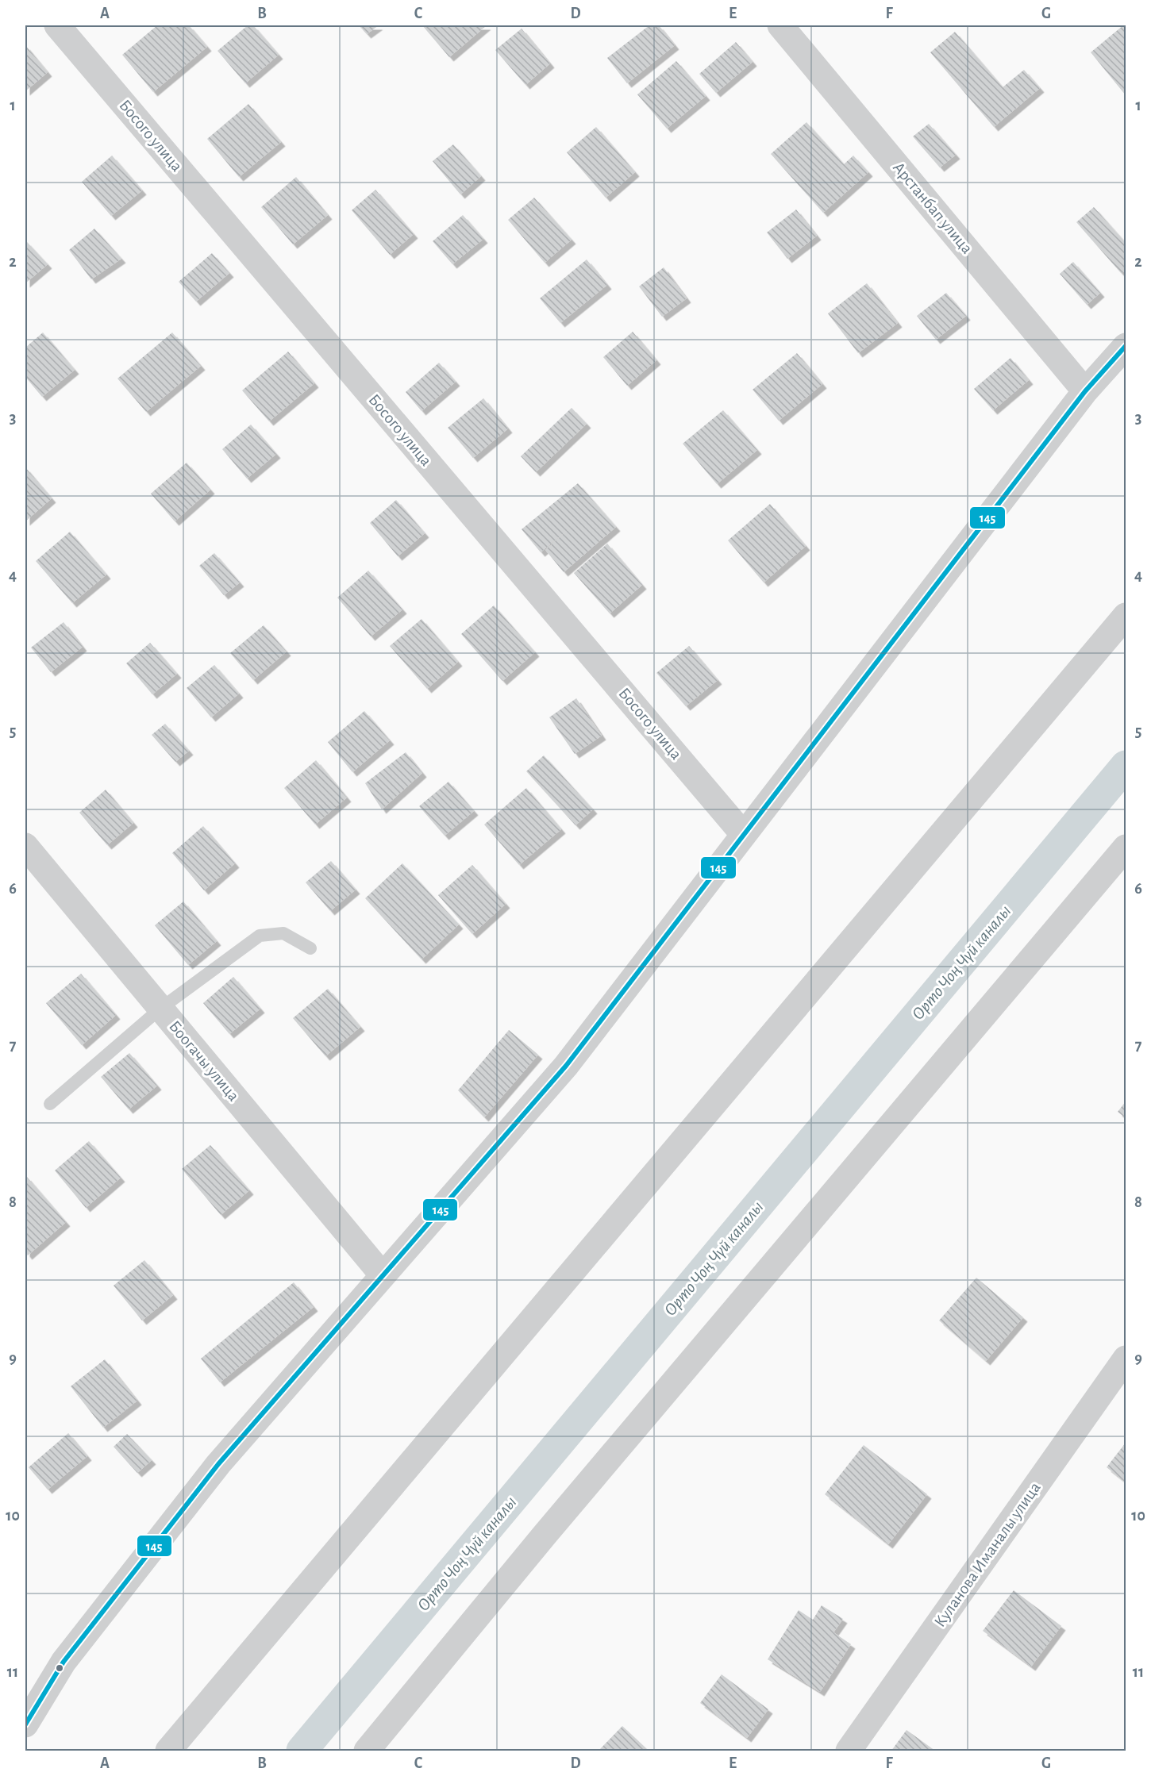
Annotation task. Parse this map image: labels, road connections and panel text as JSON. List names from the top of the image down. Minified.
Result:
{"streets":{"street":["Босого улица","Арстанбап улица","Боогачы улица","Куланова Иманалы улица"]},"water":["Орто Чоң Чүй каналы"],"lines":["transit line 145"],"grid":{"columns":["A","B","C","D","E","F","G"],"rows":["1","2","3","4","5","6","7","8","9","10","11"]}}
